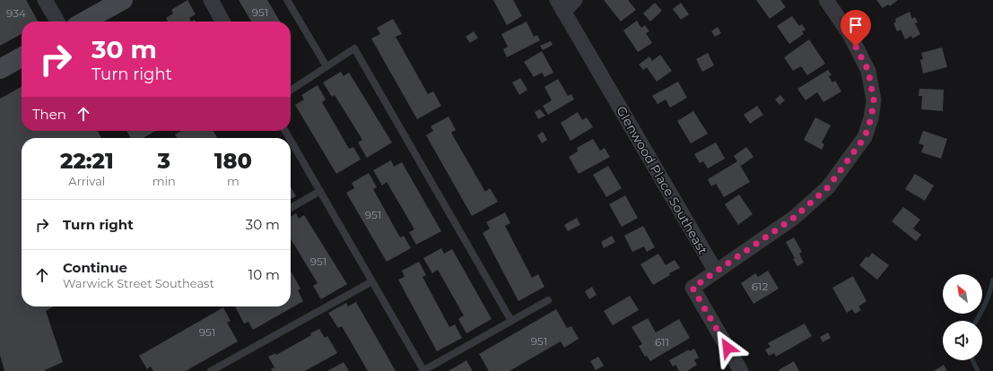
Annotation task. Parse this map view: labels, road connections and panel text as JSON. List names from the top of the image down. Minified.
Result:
{"streets":{"street":["Glenwood Place Southeast"]},"house_numbers":["951","934","951","951","612","951","951","611"],"north":"top left","page":{"turn":["30 m","Turn right"],"then":"Then","eta":["22:21","Arrival","3","min","180","m"],"list":[{"name":"Turn right","value":"30 m"},{"name":"Continue","note":"Warwick Street Southeast","value":"10 m"}]}}
